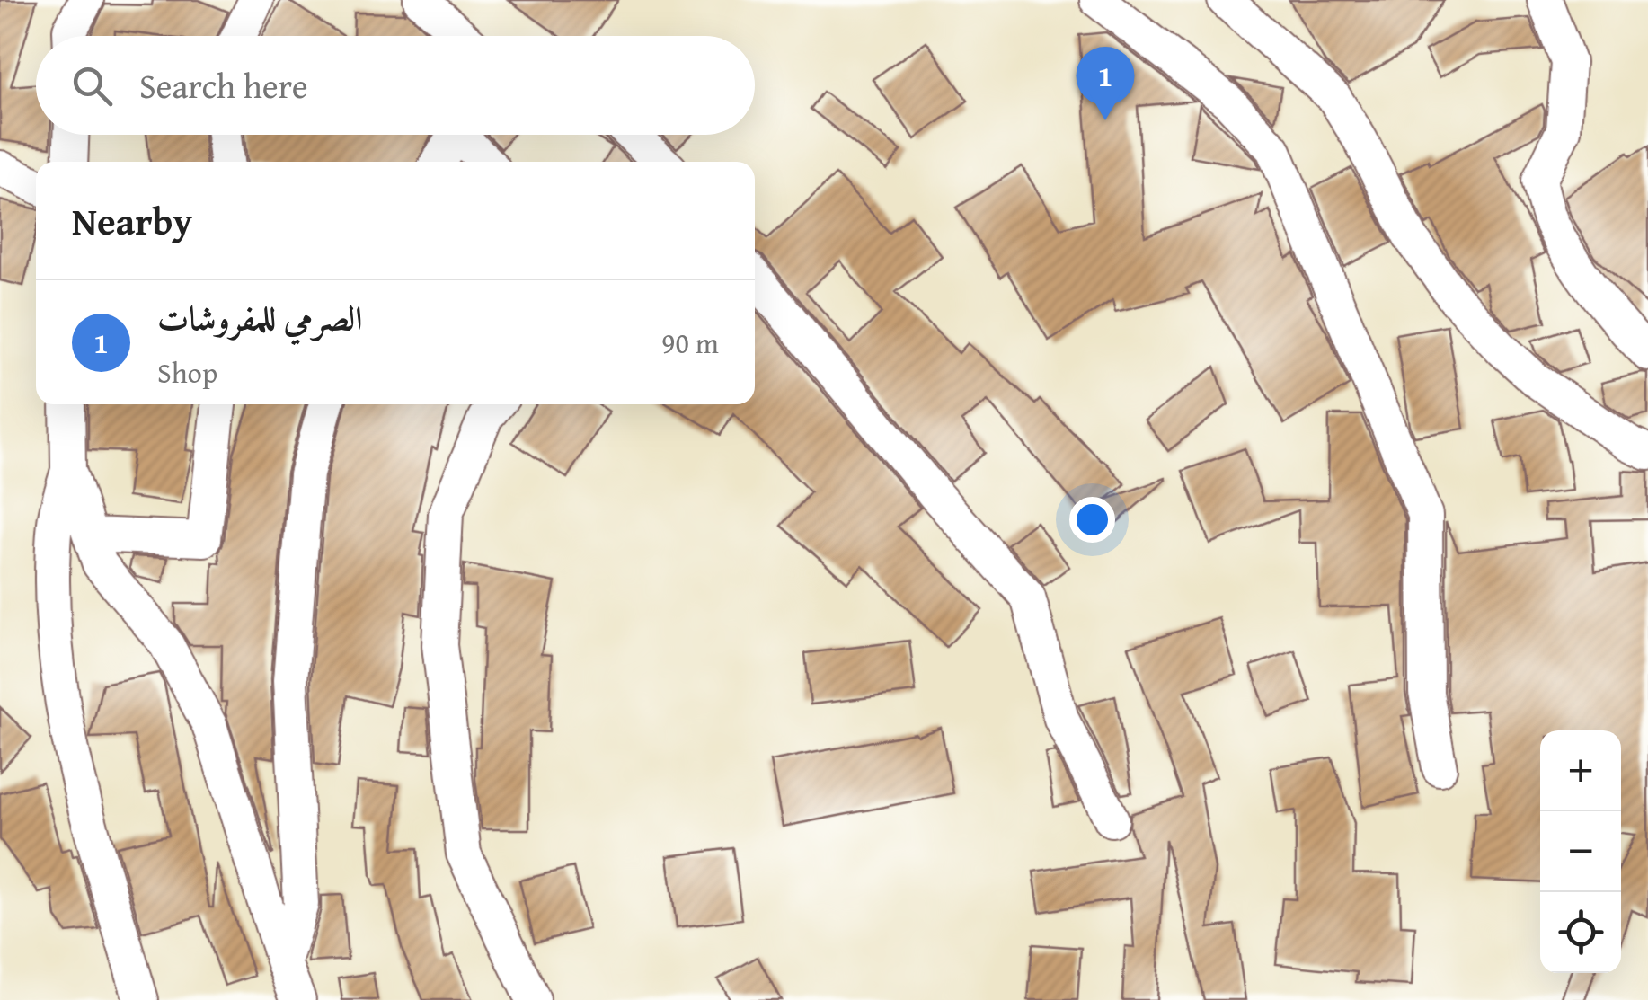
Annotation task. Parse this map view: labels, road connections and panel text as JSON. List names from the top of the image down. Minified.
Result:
{"page":{"search":"Search here","pins":"1","heading":"Nearby","list":[{"mark":"1","name":"الصرمي للمفروشات","note":"Shop","value":"90 m"}],"map_buttons":["+","−"]}}
